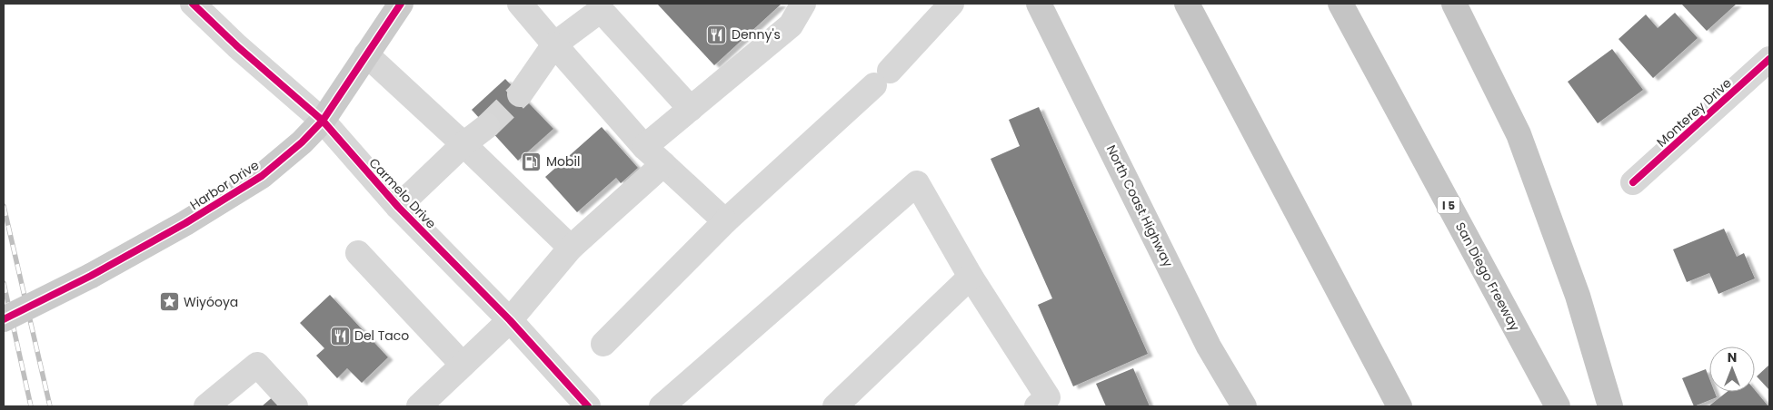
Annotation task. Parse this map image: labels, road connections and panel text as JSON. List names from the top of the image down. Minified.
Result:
{"streets":{"highway":["I 5","San Diego Freeway"],"main road":["Harbor Drive","North Coast Highway"],"street":["Monterey Drive","Carmelo Drive"]},"crossings":[["Harbor Drive","Carmelo Drive"]],"places":{"restaurant":["Denny's","Del Taco"],"fuel station":["Mobil"],"place":["Wiyóoya"]},"north":"top"}
